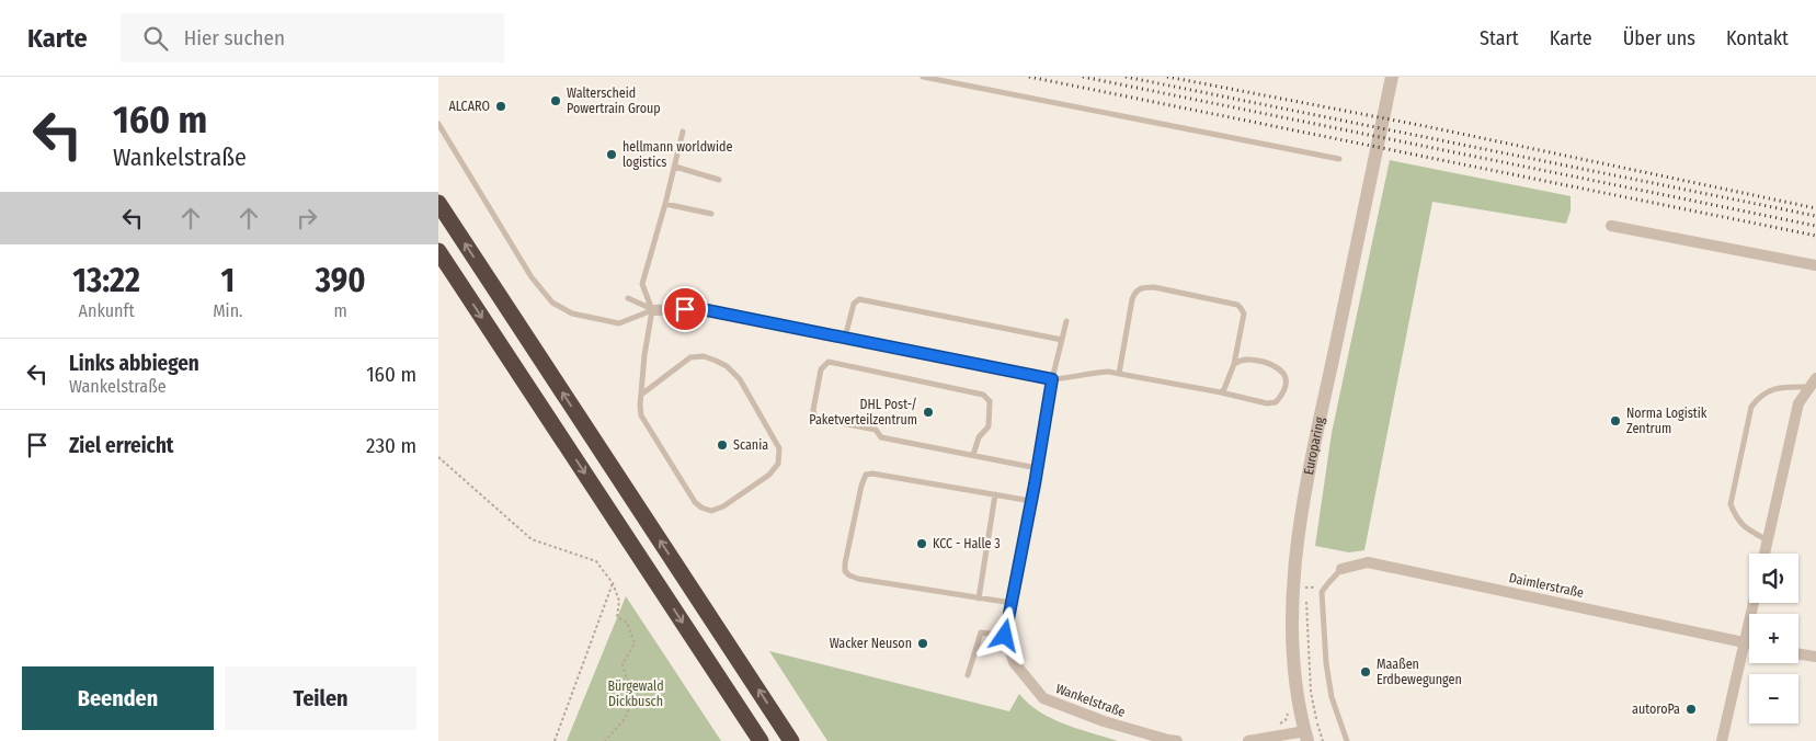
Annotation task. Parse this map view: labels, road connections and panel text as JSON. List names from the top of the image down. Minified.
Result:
{"streets":{"street":["Europaring","Daimlerstraße","Wankelstraße"]},"parks":["Bürgewald Dickbusch"],"places":["Walterscheid Powertrain Group","ALCARO","hellmann worldwide logistics","DHL Post-/ Paketverteilzentrum","Norma Logistik Zentrum","Scania","KCC - Halle 3","Wacker Neuson","Maaßen Erdbewegungen","autoroPa"],"page":{"header":"Karte","search":"Hier suchen","nav":["Start","Karte","Über uns","Kontakt"],"turn":["160 m","Wankelstraße"],"eta":["13:22","Ankunft","1","Min.","390","m"],"list":[{"name":"Links abbiegen","note":"Wankelstraße","value":"160 m"},{"name":"Ziel erreicht","value":"230 m"}],"map_buttons":["+","−"],"buttons":["Beenden","Teilen"]}}
